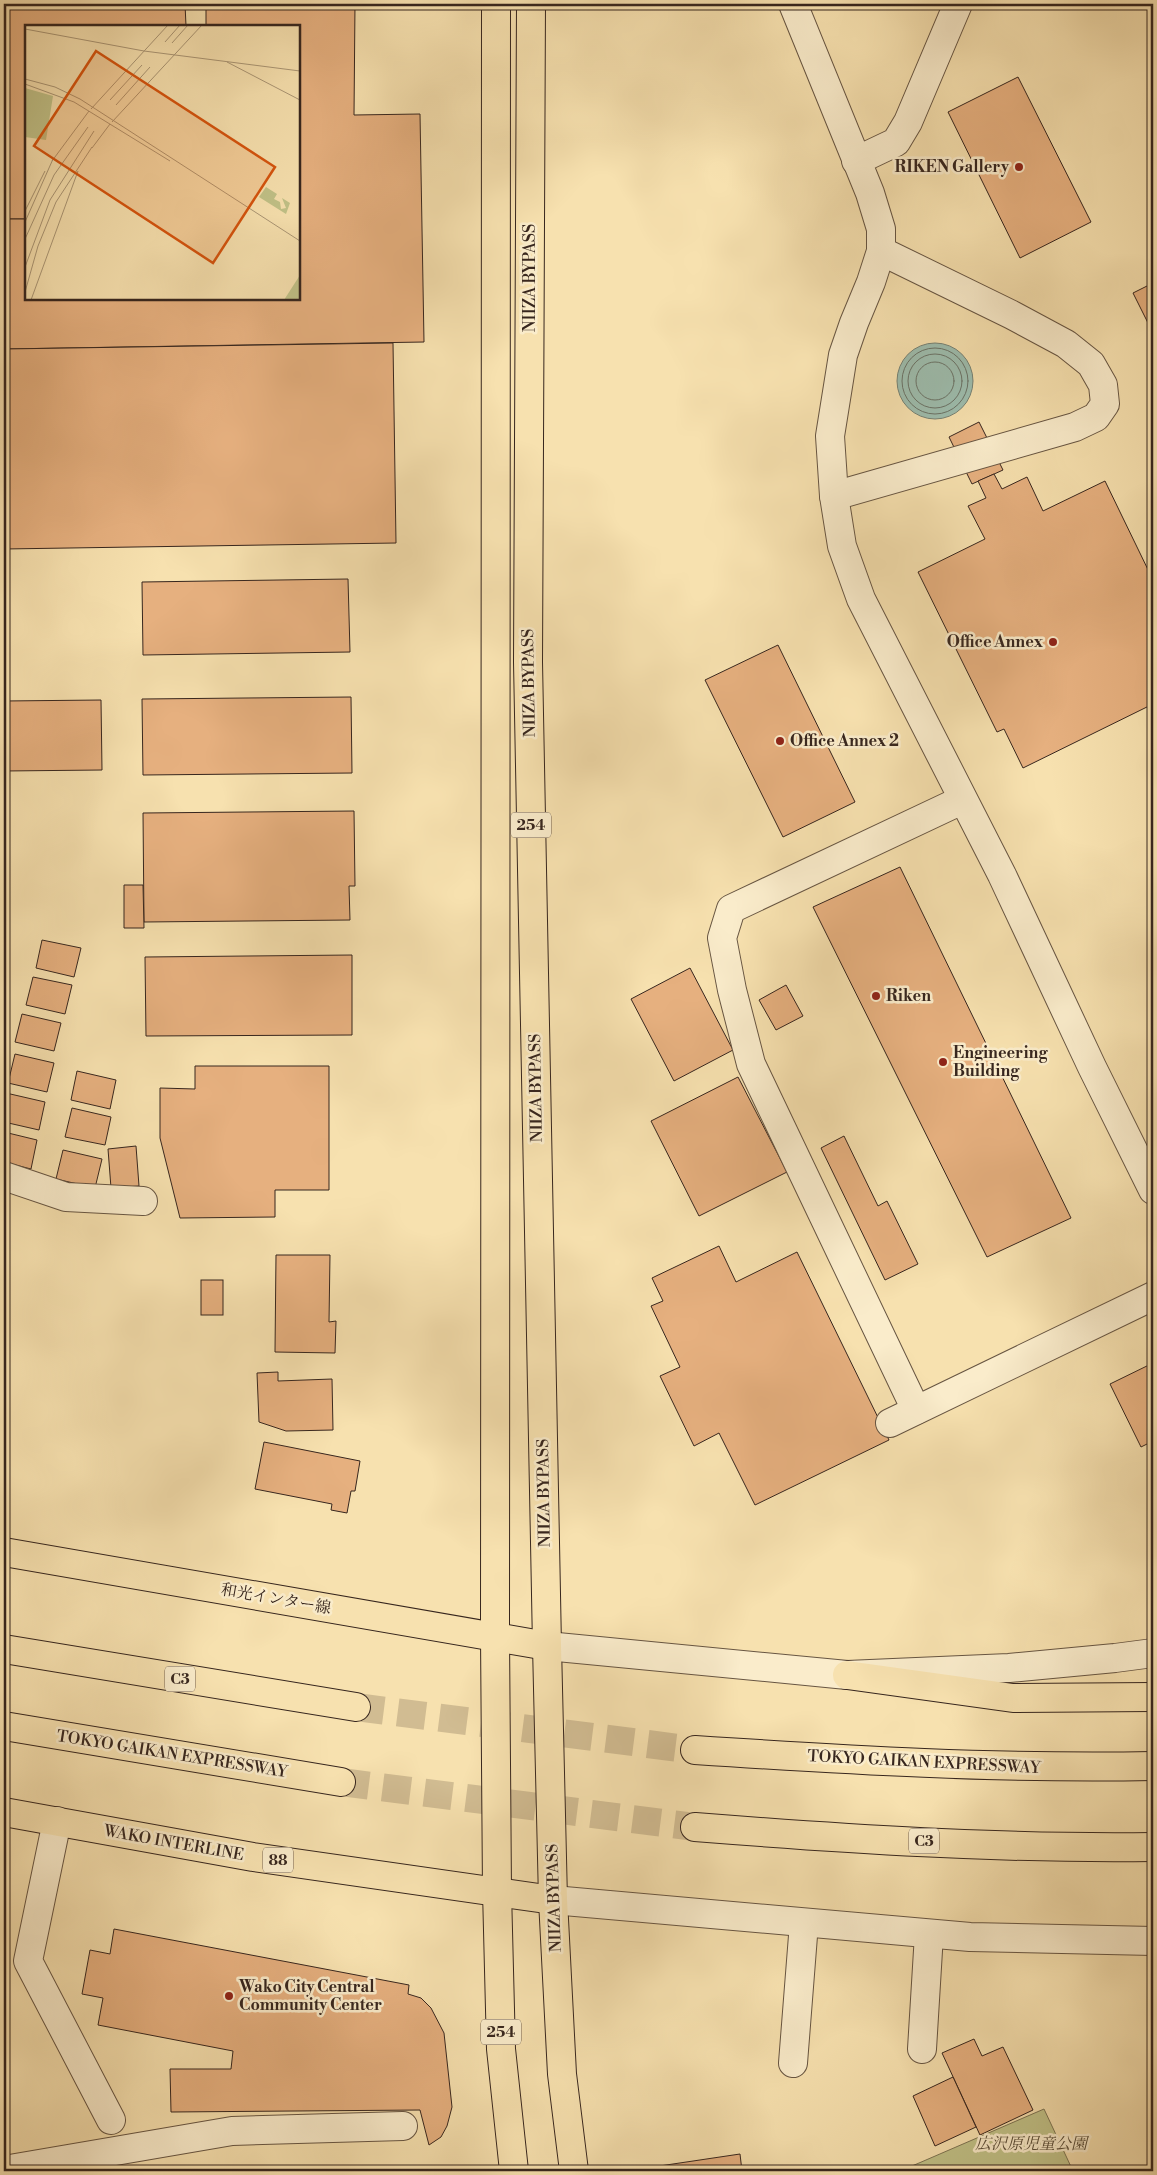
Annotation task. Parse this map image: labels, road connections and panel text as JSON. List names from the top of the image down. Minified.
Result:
{"streets":{"main road":["NIIZA BYPASS","254","和光インター線","C3","TOKYO GAIKAN EXPRESSWAY","WAKO INTERLINE","88"]},"crossings":[["NIIZA BYPASS","和光インター線"],["NIIZA BYPASS","WAKO INTERLINE"]],"parks":["広沢原児童公園"],"places":["RIKEN Gallery","Office Annex","Office Annex 2","Riken","Engineering Building","Wako City Central Community Center"]}
